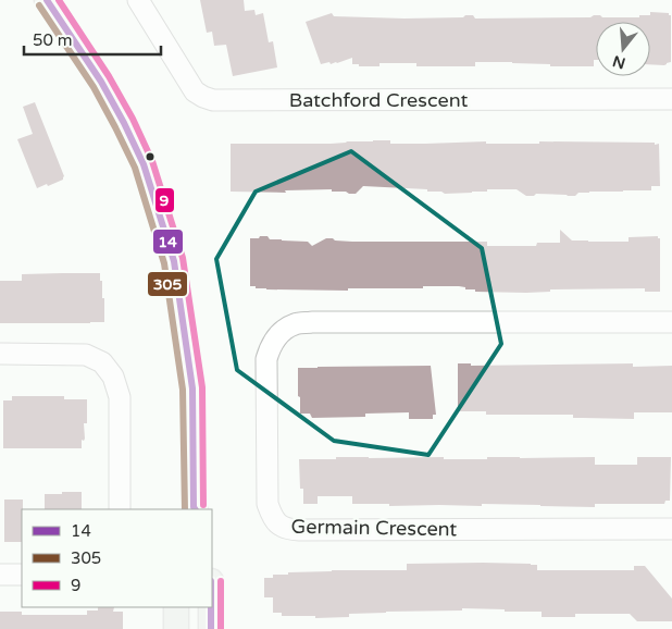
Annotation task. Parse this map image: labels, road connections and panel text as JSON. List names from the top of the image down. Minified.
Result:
{"streets":{"street":["Batchford Crescent","Germain Crescent"]},"lines":["transit line 14","transit line 9","transit line 305"],"legend":["14","305","9"],"scale_bar":"50 m","north":"bottom"}
